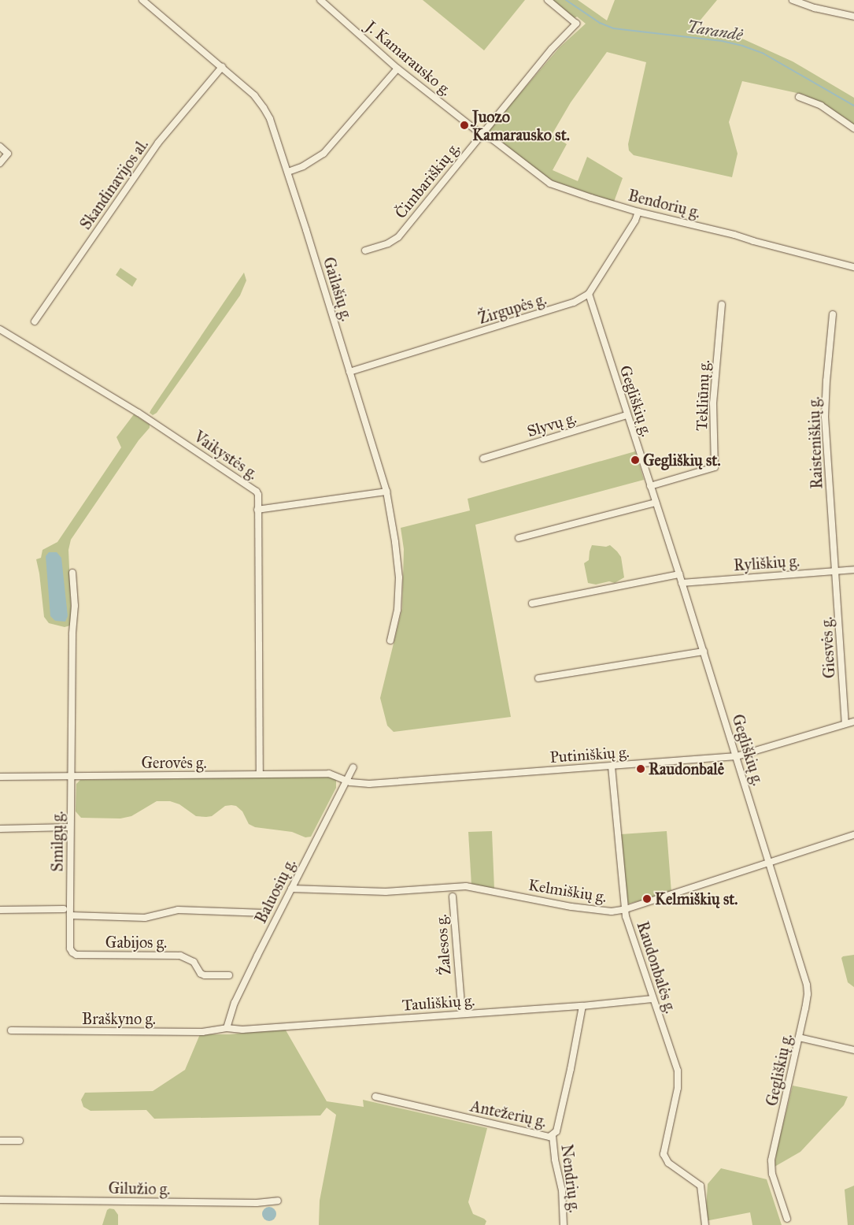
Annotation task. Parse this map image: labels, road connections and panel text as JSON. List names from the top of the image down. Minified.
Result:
{"streets":{"street":["J. Kamarausko g.","Čimbariškių g.","Skandinavijos al.","Bendorių g.","Gailašių g.","Žirgupės g.","Tekliūnų g.","Gegliškių g.","Slyvų g.","Raisteniškių g.","Vaikystės g.","Ryliškių g.","Giesvės g.","Putiniškių g.","Gerovės g.","Smilgų g.","Baluosių g.","Kelmiškių g.","Gabijos g.","Žalesos g.","Raudonbalės g.","Tauliškių g.","Braškyno g.","Antežerių g.","Nendrių g.","Gilužio g."]},"crossings":[["J. Kamarausko g.","Čimbariškių g."],["J. Kamarausko g.","Bendorių g."],["Čimbariškių g.","Bendorių g."],["Skandinavijos al.","Gailašių g."],["Gailašių g.","Žirgupės g."],["Žirgupės g.","Gegliškių g."],["Tekliūnų g.","Gegliškių g."],["Gegliškių g.","Slyvų g."],["Gegliškių g.","Ryliškių g."],["Gegliškių g.","Putiniškių g."],["Gegliškių g.","Kelmiškių g."],["Raisteniškių g.","Ryliškių g."],["Raisteniškių g.","Giesvės g."],["Vaikystės g.","Gerovės g."],["Ryliškių g.","Giesvės g."],["Giesvės g.","Putiniškių g."],["Putiniškių g.","Gerovės g."],["Putiniškių g.","Baluosių g."],["Putiniškių g.","Raudonbalės g."],["Gerovės g.","Smilgų g."],["Gerovės g.","Baluosių g."],["Smilgų g.","Gabijos g."],["Baluosių g.","Kelmiškių g."],["Baluosių g.","Tauliškių g."],["Baluosių g.","Braškyno g."],["Kelmiškių g.","Raudonbalės g."],["Žalesos g.","Tauliškių g."],["Raudonbalės g.","Tauliškių g."],["Tauliškių g.","Braškyno g."],["Tauliškių g.","Antežerių g."],["Antežerių g.","Nendrių g."]],"water":["Tarandė"],"places":["Juozo Kamarausko st.","Gegliškių st.","Raudonbalė","Kelmiškių st."]}
